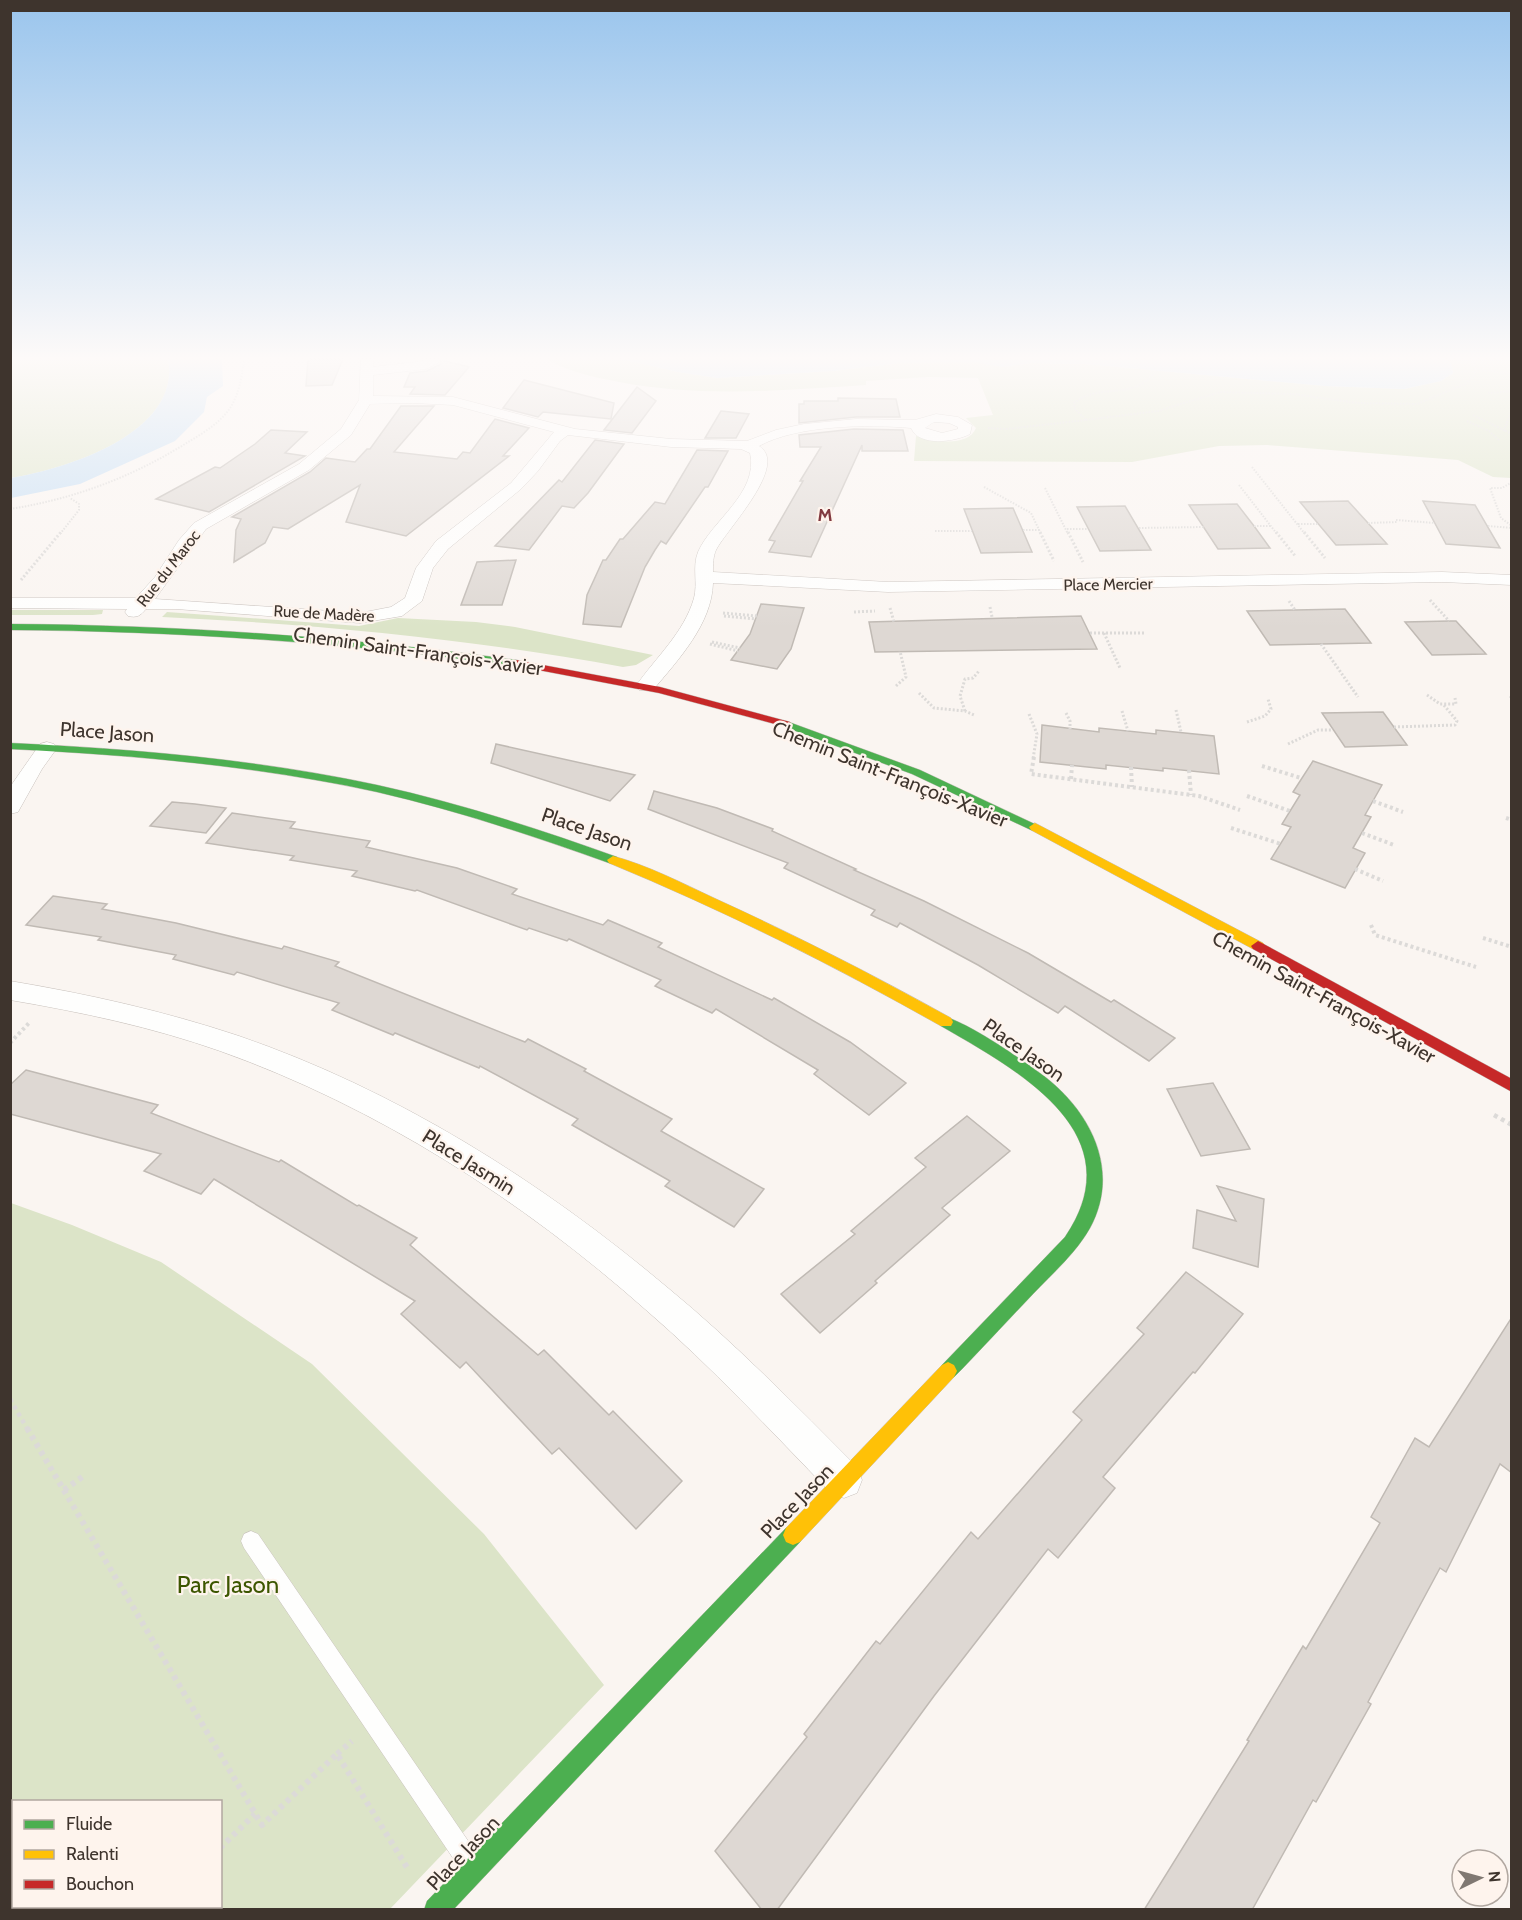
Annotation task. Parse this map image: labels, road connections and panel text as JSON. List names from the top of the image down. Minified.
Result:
{"streets":{"street":["Rue du Maroc","Place Mercier","Rue de Madère","Chemin Saint-François-Xavier","Place Jason","Place Jasmin"]},"crossings":[["Rue du Maroc","Rue de Madère"],["Rue du Maroc","Chemin Saint-François-Xavier"],["Place Jason","Place Jasmin"]],"districts":["M"],"parks":["Parc Jason"],"legend":["Fluide","Ralenti","Bouchon"],"north":"right"}
